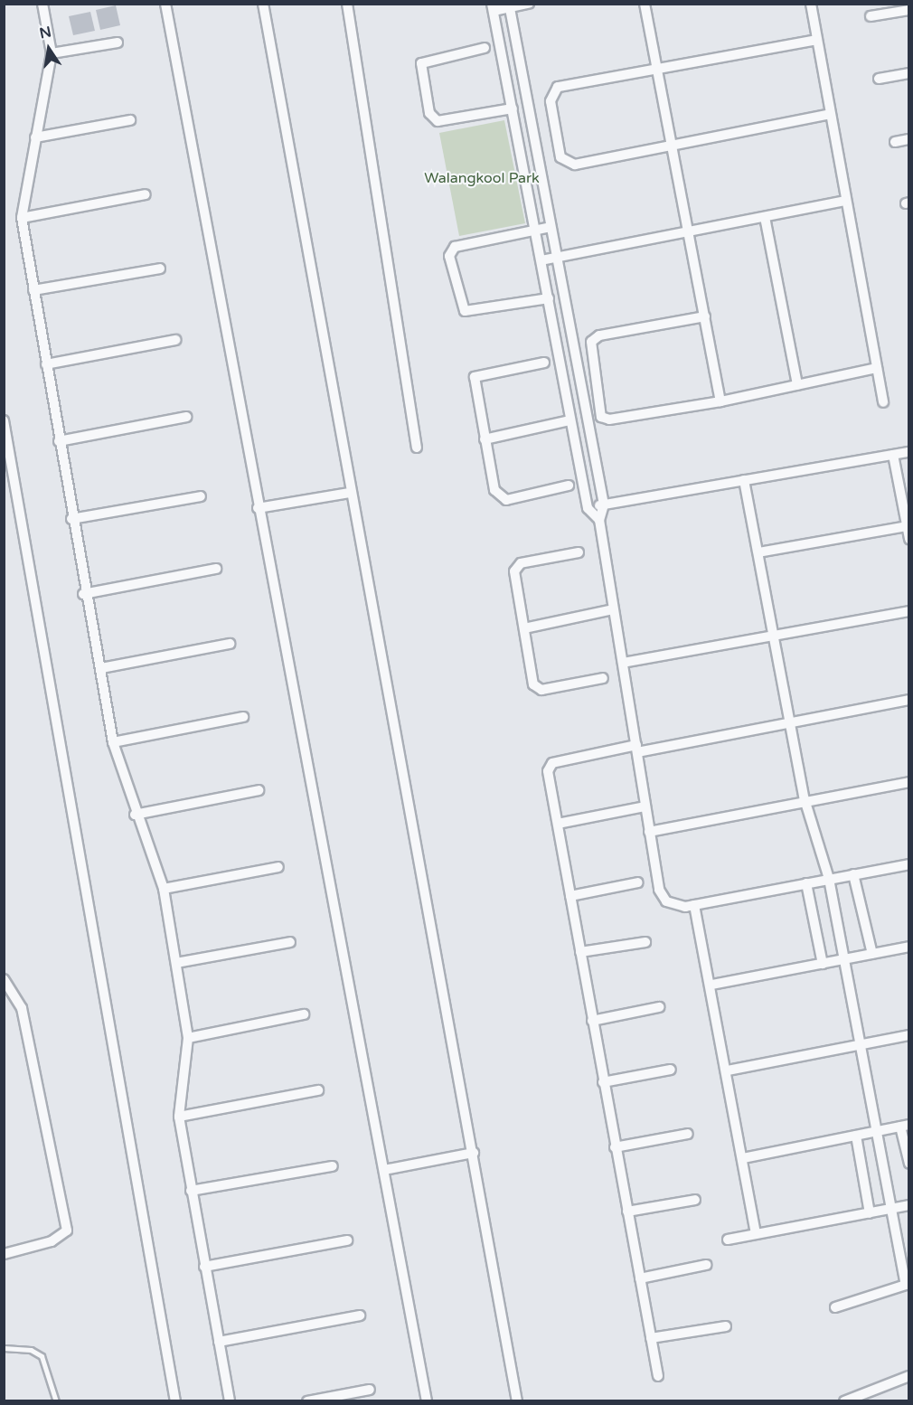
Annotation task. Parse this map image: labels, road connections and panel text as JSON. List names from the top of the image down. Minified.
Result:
{"parks":["Walangkool Park"],"north":"top"}
